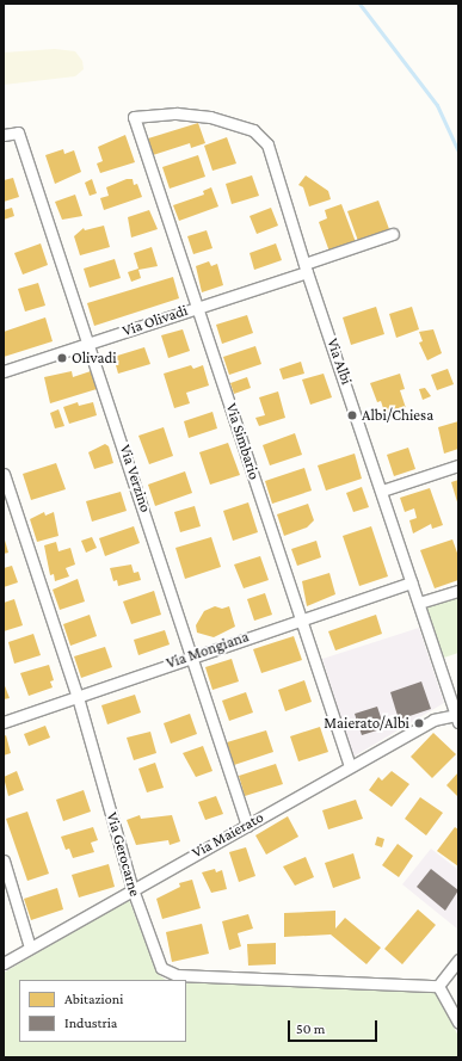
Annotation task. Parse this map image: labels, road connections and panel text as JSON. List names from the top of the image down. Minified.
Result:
{"streets":{"street":["Via Olivadi","Via Albi","Via Simbario","Via Verzino","Via Mongiana","Via Maierato","Via Gerocarne"]},"crossings":[["Via Olivadi","Via Albi"],["Via Olivadi","Via Simbario"],["Via Olivadi","Via Verzino"],["Via Albi","Via Simbario"],["Via Albi","Via Mongiana"],["Via Albi","Via Maierato"],["Via Simbario","Via Mongiana"],["Via Simbario","Via Maierato"],["Via Verzino","Via Mongiana"],["Via Verzino","Via Maierato"],["Via Mongiana","Via Gerocarne"],["Via Maierato","Via Gerocarne"]],"places":["Olivadi","Albi/Chiesa","Maierato/Albi"],"legend":["Abitazioni","Industria"],"scale_bar":"50 m"}
